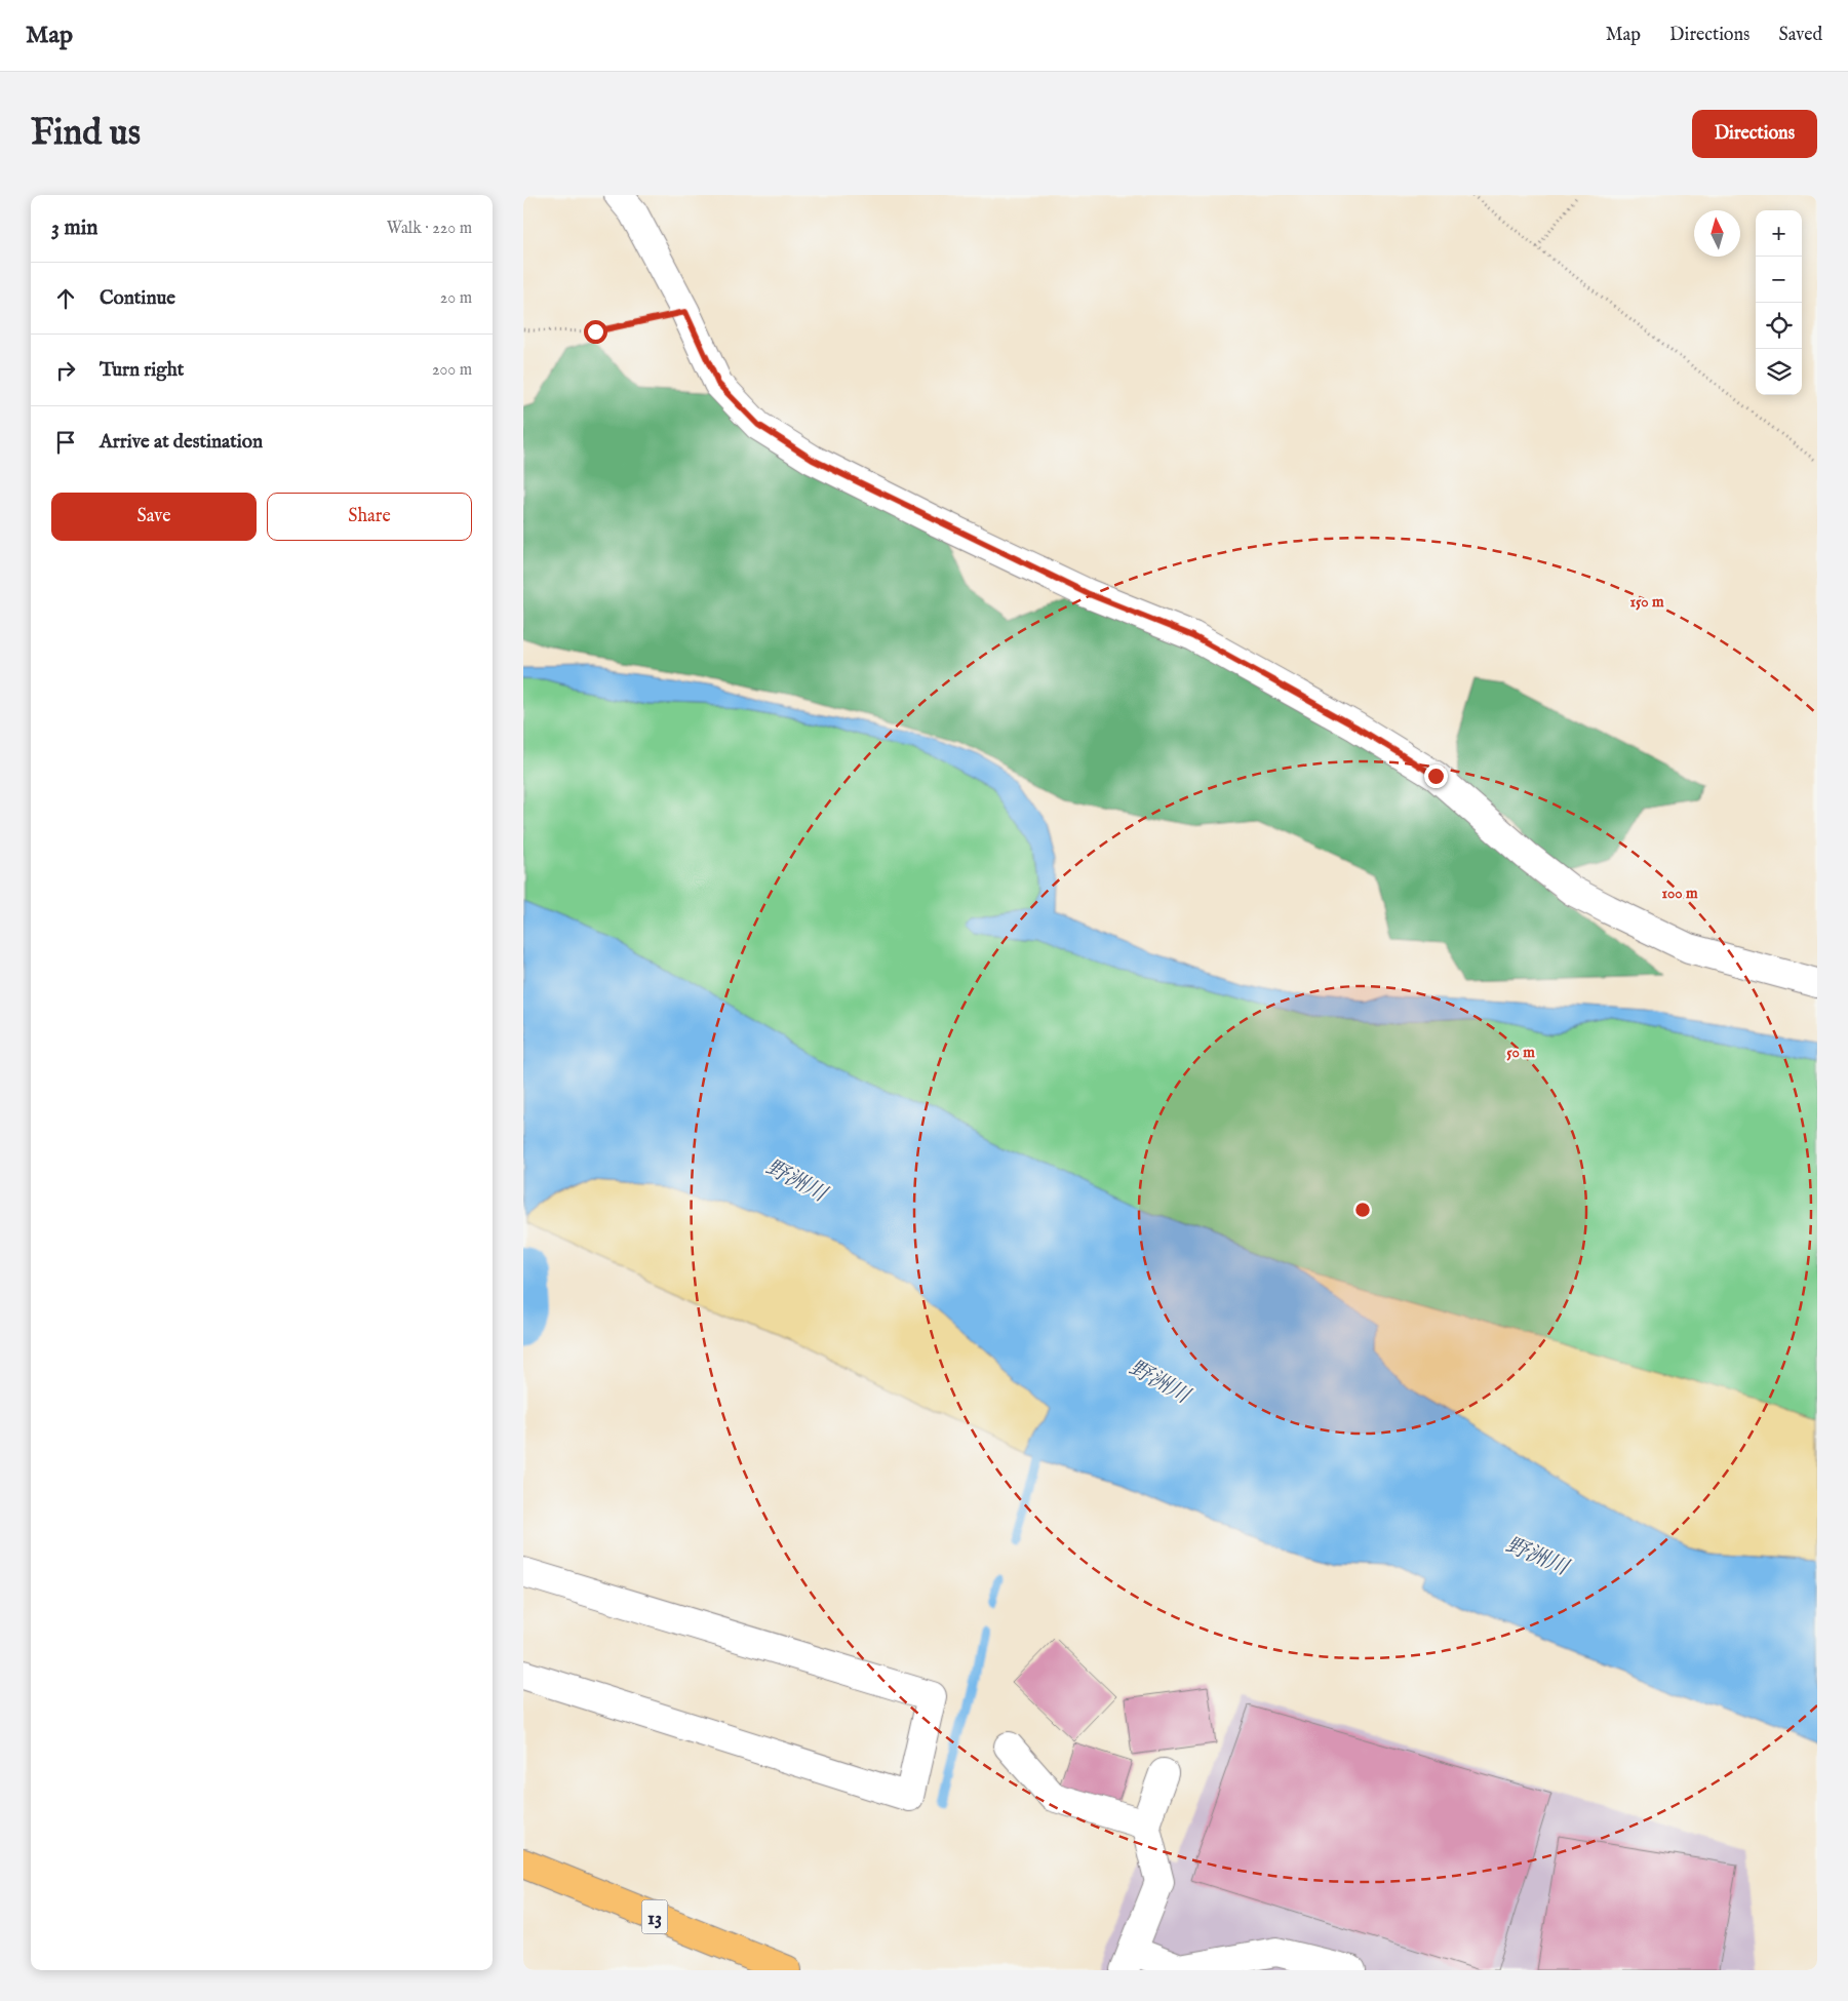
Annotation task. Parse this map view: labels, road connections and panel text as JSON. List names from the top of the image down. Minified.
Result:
{"streets":{"main road":["13"]},"water":["野洲川"],"north":"top","page":{"header":"Map","nav":["Map","Directions","Saved"],"buttons":["Directions",["Save","Share"]],"title":"Find us","heading":["3 min","Walk · 220 m"],"map_buttons":["+","−"],"list":[["Continue","20 m"],["Turn right","200 m"],"Arrive at destination"]},"rings":["150 m","100 m","50 m"]}
